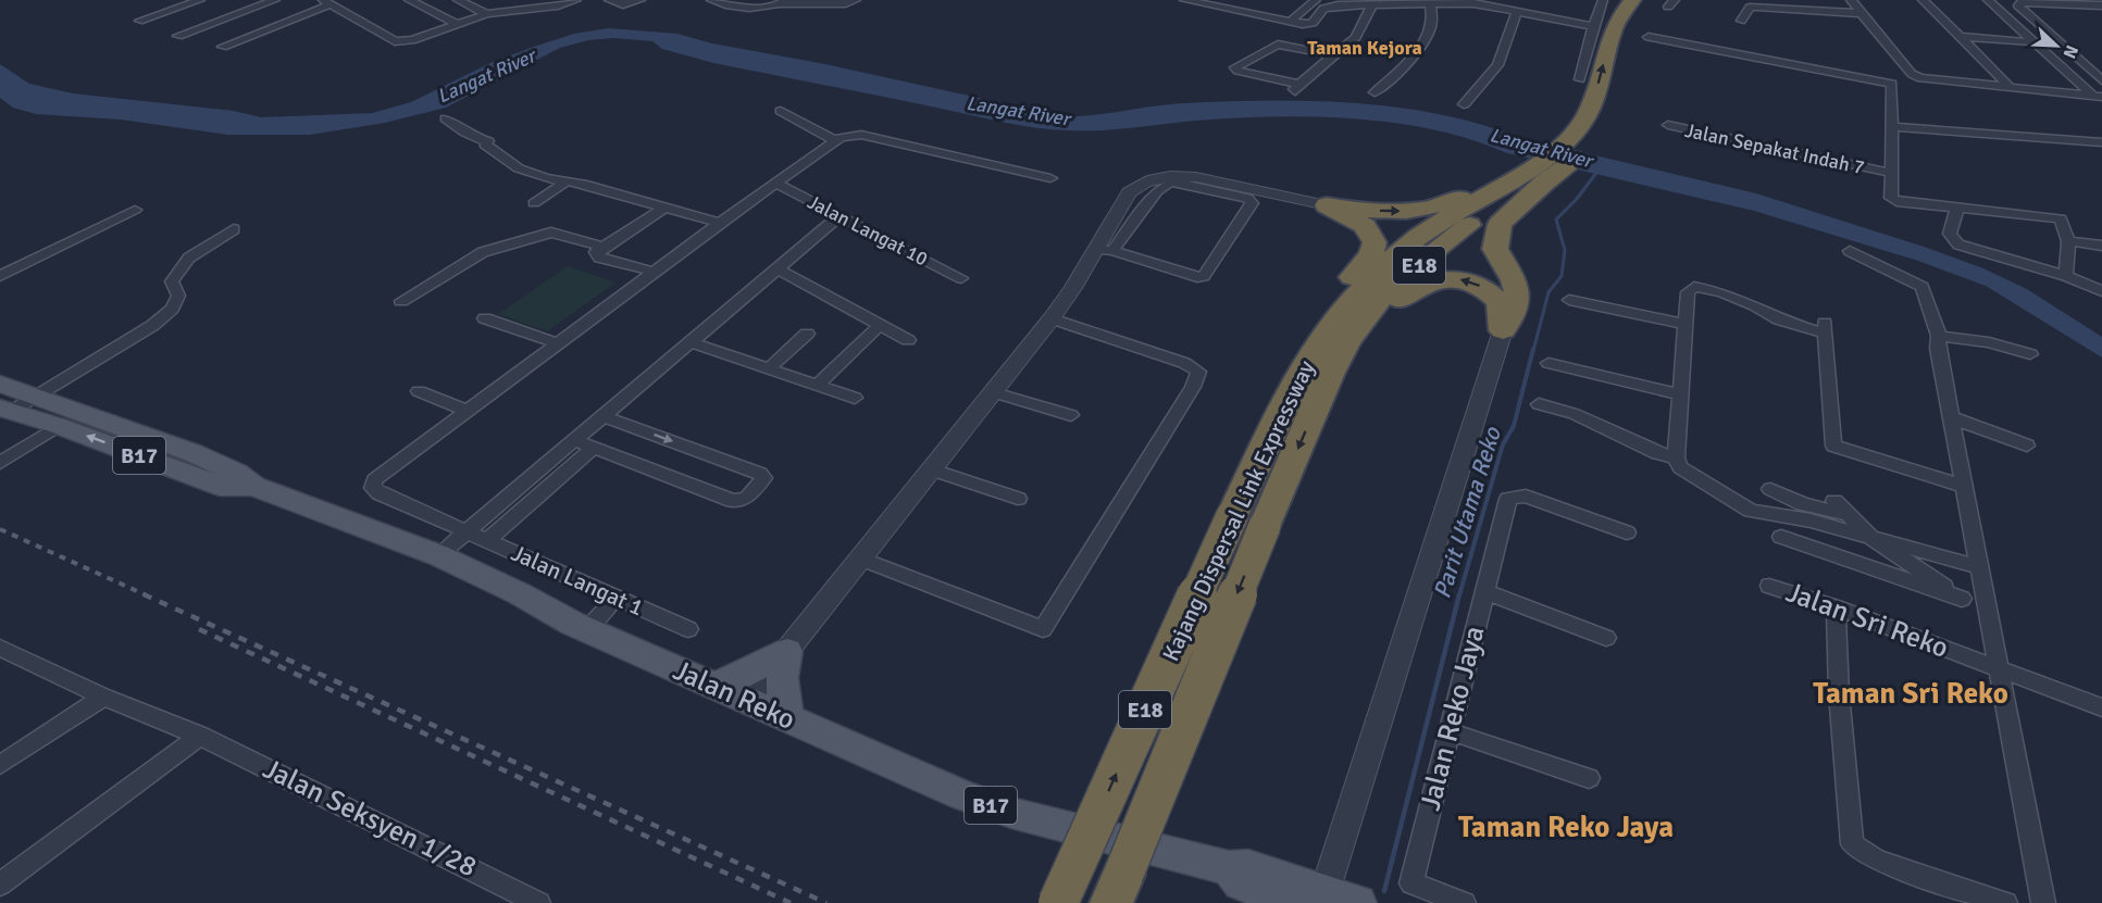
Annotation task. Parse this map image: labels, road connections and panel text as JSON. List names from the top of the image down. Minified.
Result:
{"streets":{"highway":["E18","Kajang Dispersal Link Expressway"],"main road":["B17","Jalan Reko"],"street":["Jalan Sepakat Indah 7","Jalan Langat 10","Jalan Langat 1","Jalan Sri Reko","Jalan Reko Jaya","Jalan Seksyen 1/28"]},"districts":["Taman Kejora","Taman Sri Reko","Taman Reko Jaya"],"water":["Langat River","Parit Utama Reko"],"north":"bottom right"}
